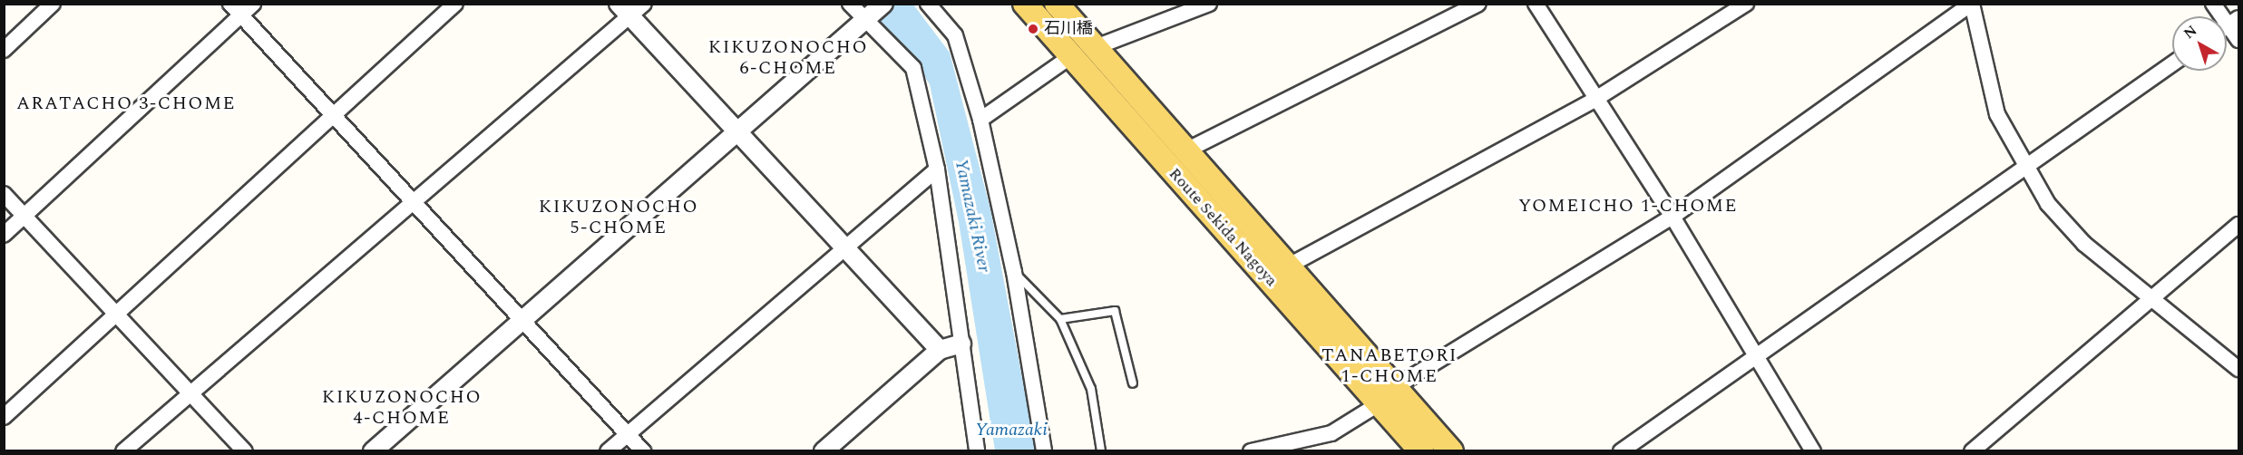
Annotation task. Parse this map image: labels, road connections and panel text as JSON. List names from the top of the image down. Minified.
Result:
{"streets":{"main road":["Route Sekida Nagoya"]},"districts":["KIKUZONOCHO 6-CHOME","ARATACHO 3-CHOME","YOMEICHO 1-CHOME","KIKUZONOCHO 5-CHOME","TANABETORI 1-CHOME","KIKUZONOCHO 4-CHOME"],"water":["Yamazaki River","Yamazaki"],"places":["石川橋"],"north":"top left"}
